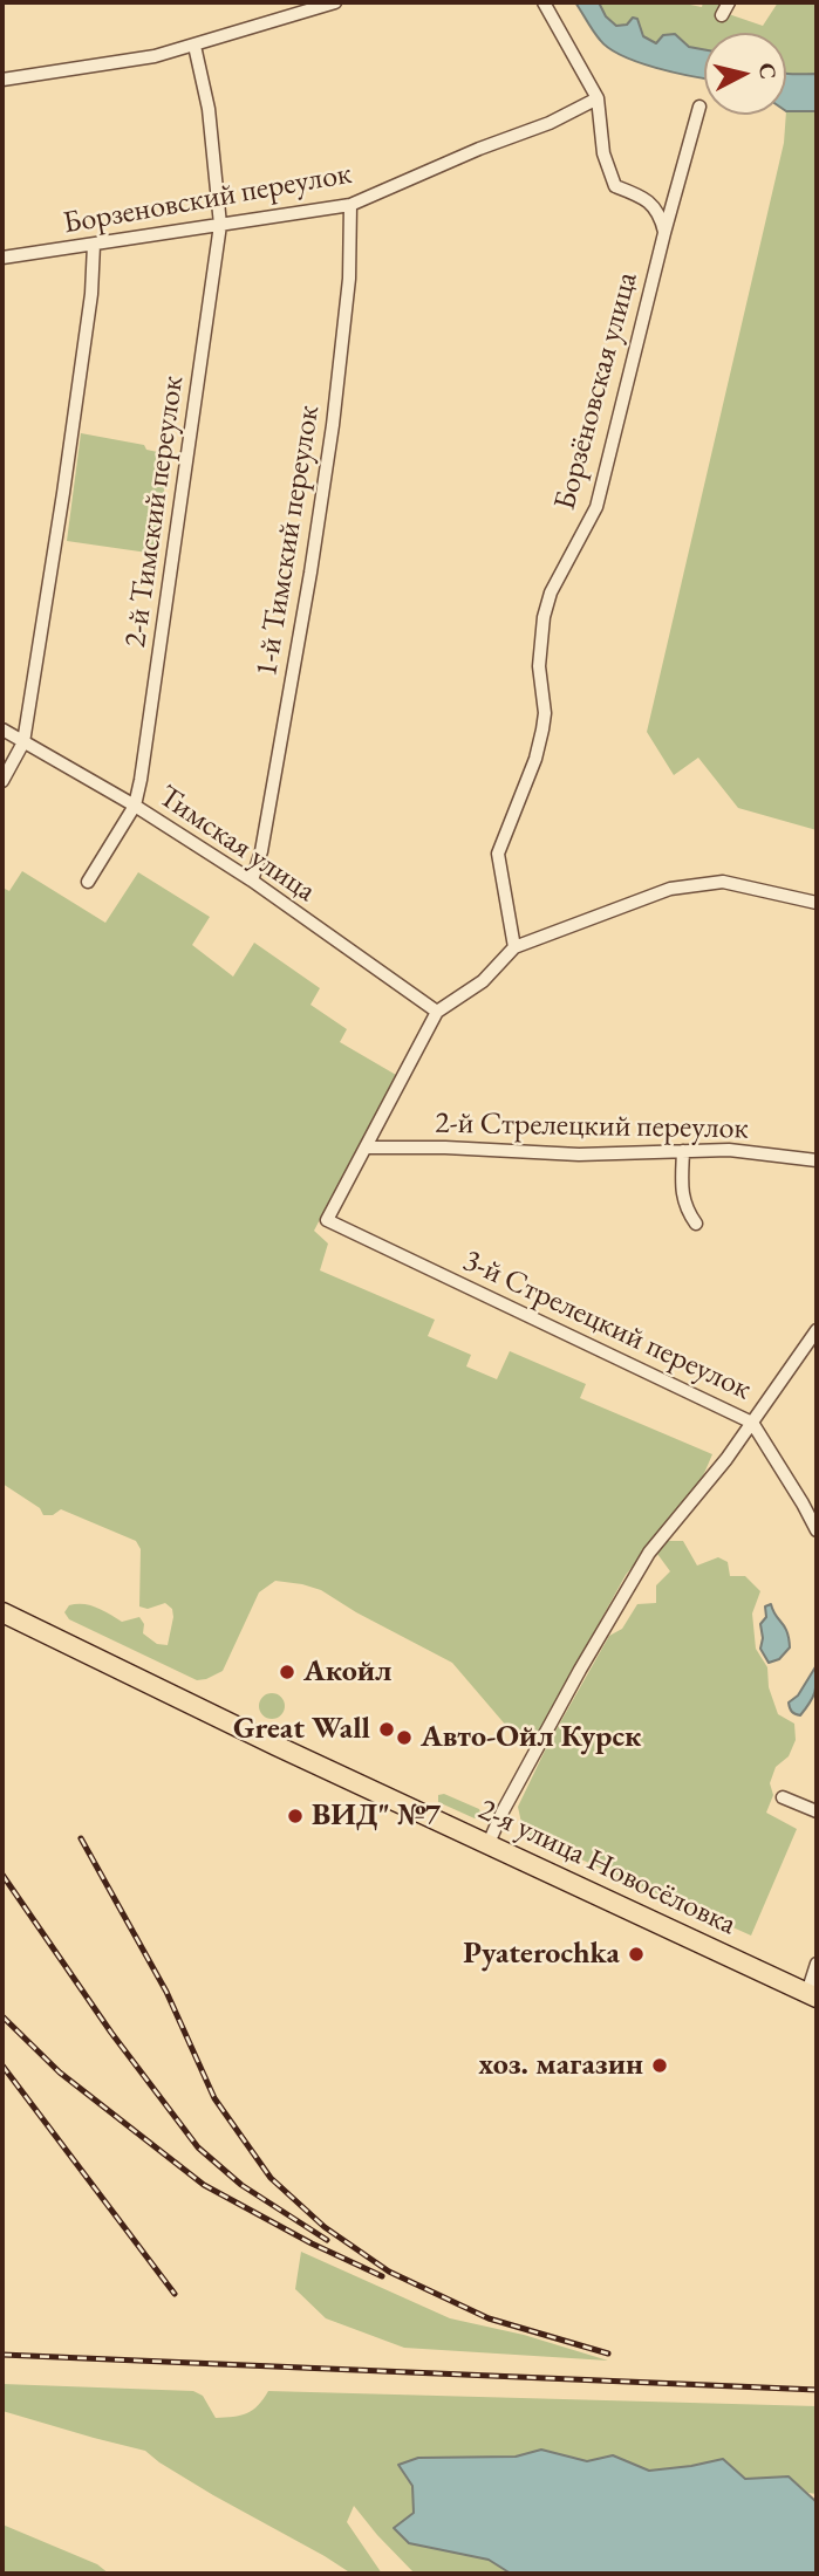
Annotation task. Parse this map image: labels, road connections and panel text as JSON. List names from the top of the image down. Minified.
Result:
{"streets":{"main road":["2-я улица Новосёловка"],"street":["Борзеновский переулок","Борзёновская улица","2-й Тимский переулок","1-й Тимский переулок","Тимская улица","2-й Стрелецкий переулок","3-й Стрелецкий переулок"]},"crossings":[["Борзеновский переулок","2-й Тимский переулок"],["Борзеновский переулок","1-й Тимский переулок"],["2-й Тимский переулок","Тимская улица"],["1-й Тимский переулок","Тимская улица"],["2-й Стрелецкий переулок","3-й Стрелецкий переулок"]],"places":["Акойл","Great Wall","Авто-Ойл Курск","ВИД\" №7","Pyaterochka","хоз. магазин"],"north":"right"}
